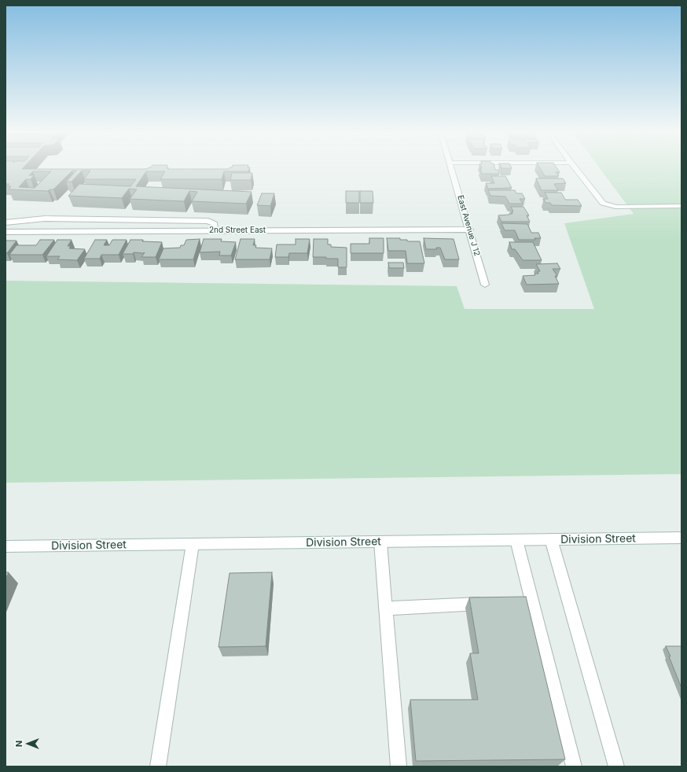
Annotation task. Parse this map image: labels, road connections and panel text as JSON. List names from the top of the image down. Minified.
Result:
{"streets":{"street":["East Avenue J 12","2nd Street East","Division Street"]},"crossings":[["East Avenue J 12","2nd Street East"]],"north":"left"}
